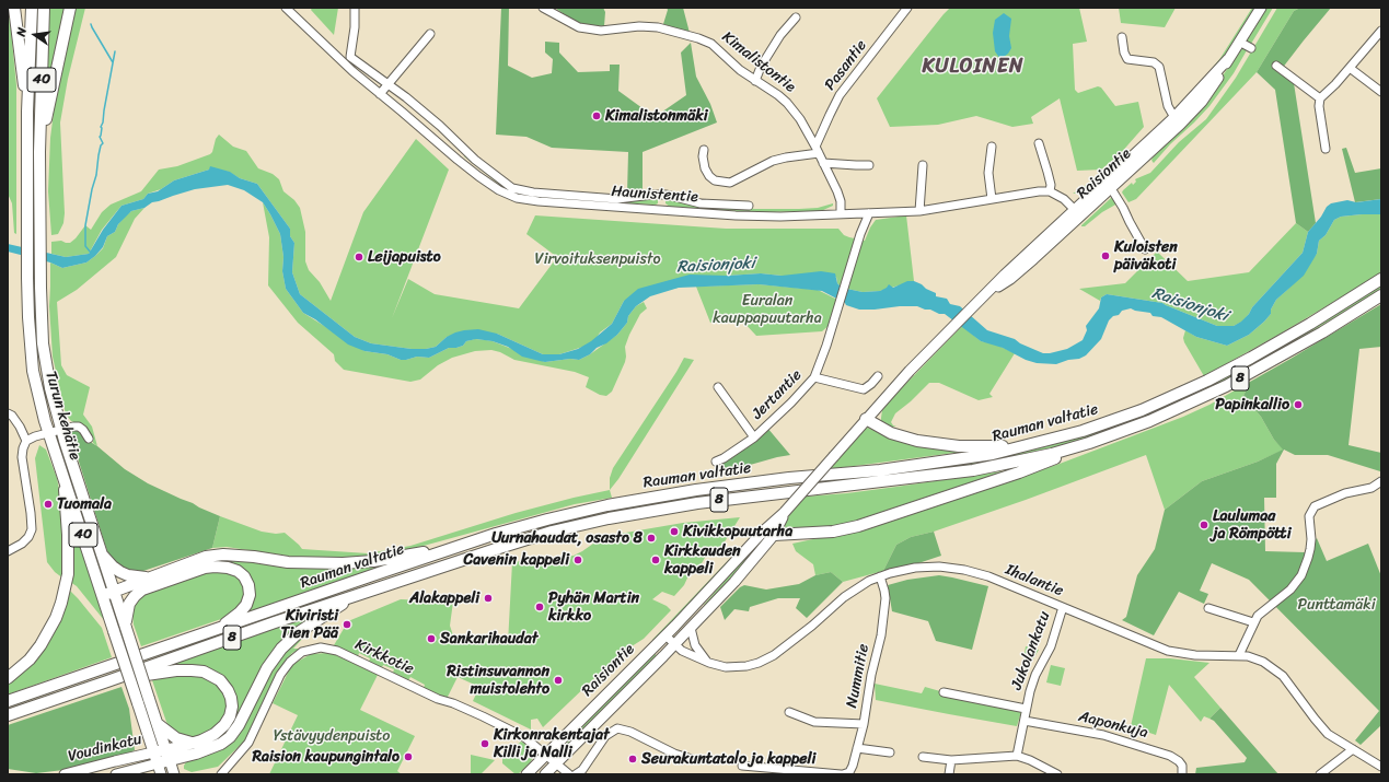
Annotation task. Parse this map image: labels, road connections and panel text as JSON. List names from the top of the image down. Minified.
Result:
{"streets":{"highway":["40","8","Turun kehätie","Rauman valtatie"],"main road":["Raisiontie","Voudinkatu"],"street":["Kimalistontie","Pasantie","Haunistentie","Jertantie","Ihalantie","Jukolankatu","Kirkkotie","Nummitie","Aaponkuja"]},"crossings":[["Kimalistontie","Pasantie"],["Kimalistontie","Haunistentie"],["40","Turun kehätie"],["Raisiontie","Ihalantie"],["Raisiontie","Kirkkotie"],["Haunistentie","Jertantie"],["Turun kehätie","Voudinkatu"],["Ihalantie","Jukolankatu"],["Ihalantie","Nummitie"],["Jukolankatu","Aaponkuja"]],"districts":["KULOINEN"],"water":["Raisionjoki"],"parks":["Virvoituksenpuisto","Euralan kauppapuutarha","Punttamäki","Ystävyydenpuisto"],"places":["Kimalistonmäki","Kuloisten päiväkoti","Leijapuisto","Papinkallio","Tuomala","Laulumaa ja Römpötti","Kivikkopuutarha","Uurnahaudat, osasto 8","Cavenin kappeli","Kirkkauden kappeli","Alakappeli","Pyhän Martin kirkko","Kiviristi Tien Pää","Sankarihaudat","Ristinsuvannon muistolehto","Kirkonrakentajat Killi ja Nalli","Raision kaupungintalo","Seurakuntatalo ja kappeli"],"north":"left"}
